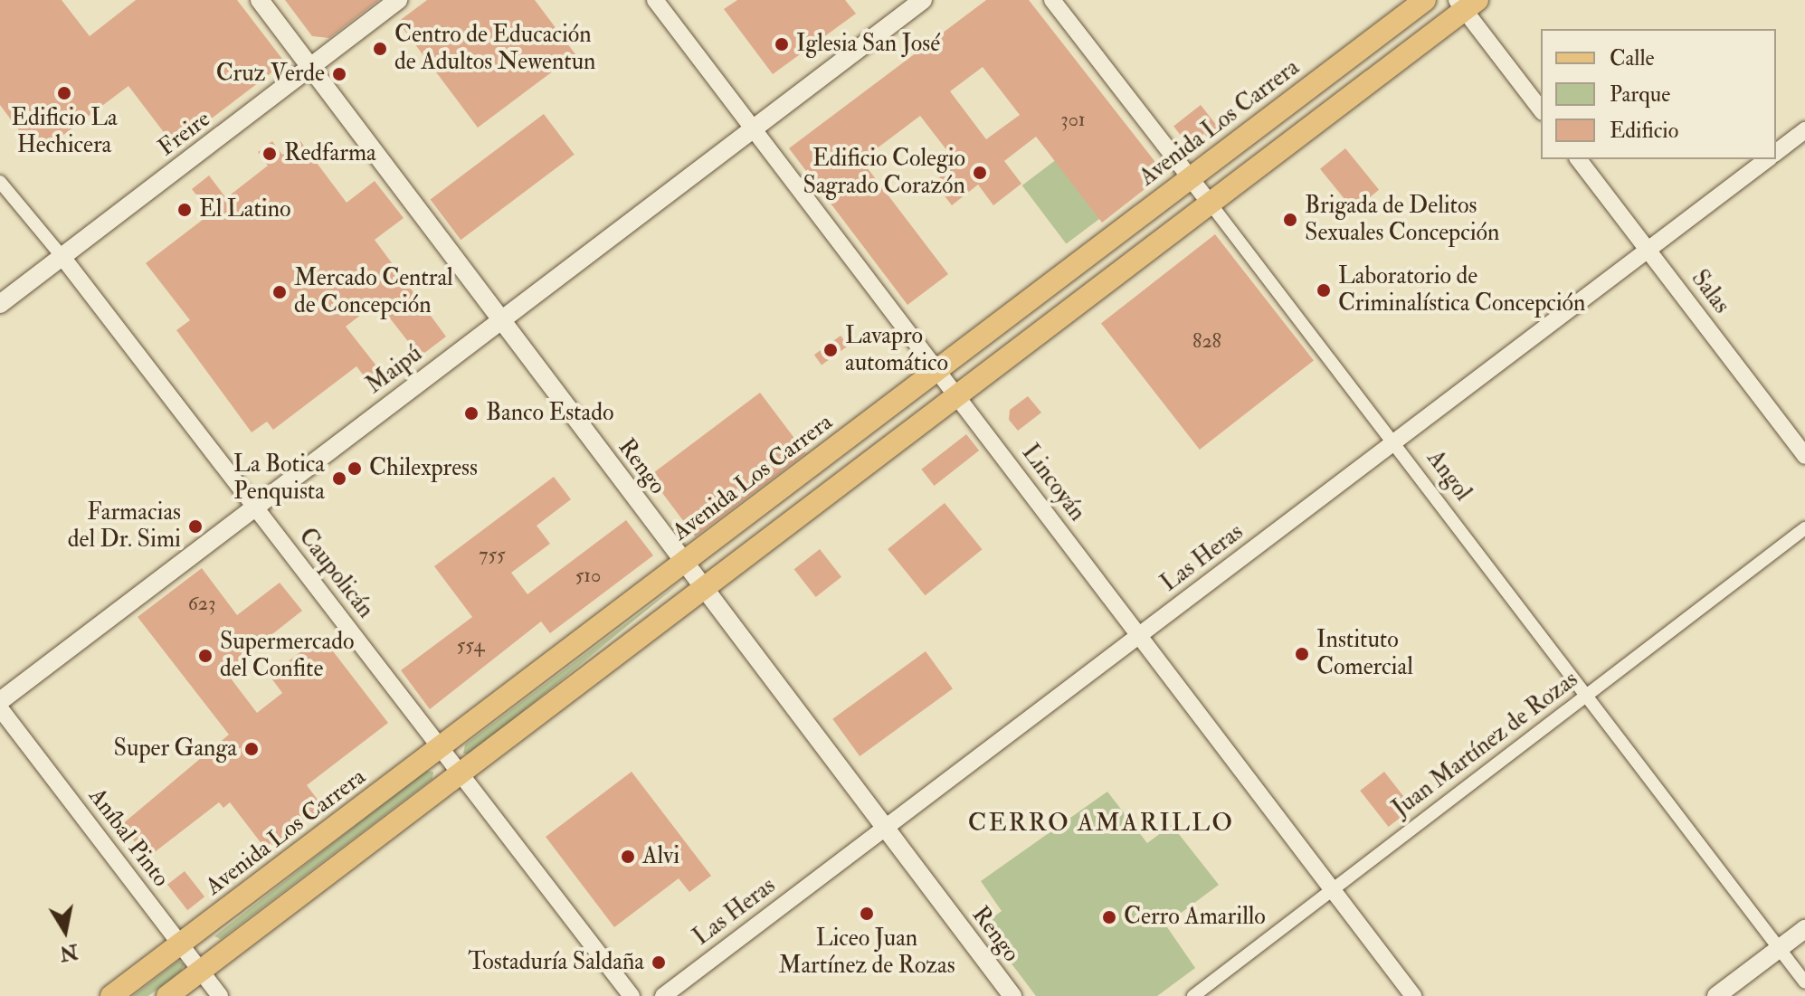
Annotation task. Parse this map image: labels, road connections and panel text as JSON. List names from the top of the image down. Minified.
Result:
{"streets":{"main road":["Avenida Los Carrera","Freire","Maipú","Rengo"],"street":["Salas","Angol","Lincoyán","Las Heras","Caupolicán","Juan Martínez de Rozas","Aníbal Pinto"]},"crossings":[["Avenida Los Carrera","Rengo"],["Avenida Los Carrera","Angol"],["Avenida Los Carrera","Lincoyán"],["Avenida Los Carrera","Caupolicán"],["Avenida Los Carrera","Aníbal Pinto"],["Freire","Rengo"],["Freire","Caupolicán"],["Salas","Las Heras"],["Maipú","Rengo"],["Maipú","Lincoyán"],["Maipú","Caupolicán"],["Rengo","Las Heras"],["Angol","Las Heras"],["Angol","Juan Martínez de Rozas"],["Lincoyán","Las Heras"],["Lincoyán","Juan Martínez de Rozas"]],"districts":["CERRO AMARILLO"],"places":["Iglesia San José","Centro de Educación de Adultos Newentun","Cruz Verde","Edificio La Hechicera","Redfarma","Edificio Colegio Sagrado Corazón","El Latino","Brigada de Delitos Sexuales Concepción","Laboratorio de Criminalística Concepción","Mercado Central de Concepción","Lavapro automático","Banco Estado","Chilexpress","La Botica Penquista","Farmacias del Dr. Simi","Instituto Comercial","Supermercado del Confite","Super Ganga","Alvi","Liceo Juan Martínez de Rozas","Cerro Amarillo","Tostaduría Saldaña"],"house_numbers":["301","828","755","510","623","554"],"legend":["Calle","Parque","Edificio"],"north":"bottom"}
